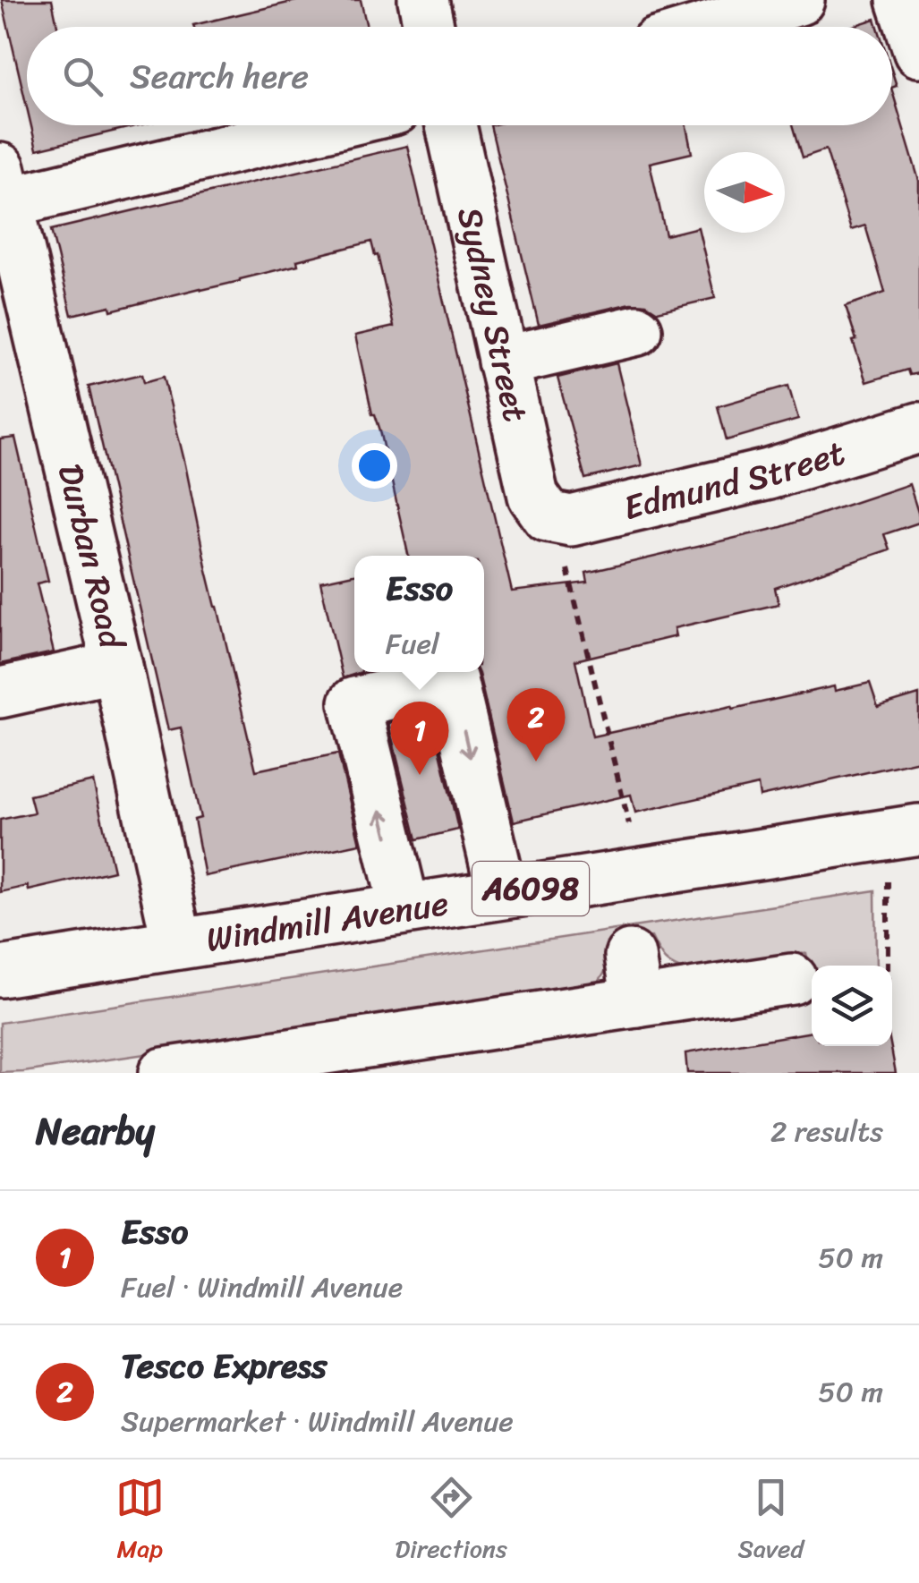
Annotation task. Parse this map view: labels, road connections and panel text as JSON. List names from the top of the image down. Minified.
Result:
{"streets":{"street":["Sydney Street","Edmund Street","Durban Road","A6098","Windmill Avenue"]},"crossings":[["Sydney Street","Edmund Street"],["Durban Road","Windmill Avenue"]],"north":"right","page":{"search":"Search here","popup":["Esso","Fuel"],"pins":["2","1"],"heading":["Nearby","2 results"],"list":[{"mark":"1","name":"Esso","note":"Fuel · Windmill Avenue","value":"50 m"},{"mark":"2","name":"Tesco Express","note":"Supermarket · Windmill Avenue","value":"50 m"}],"nav":["Map","Directions","Saved"]}}
